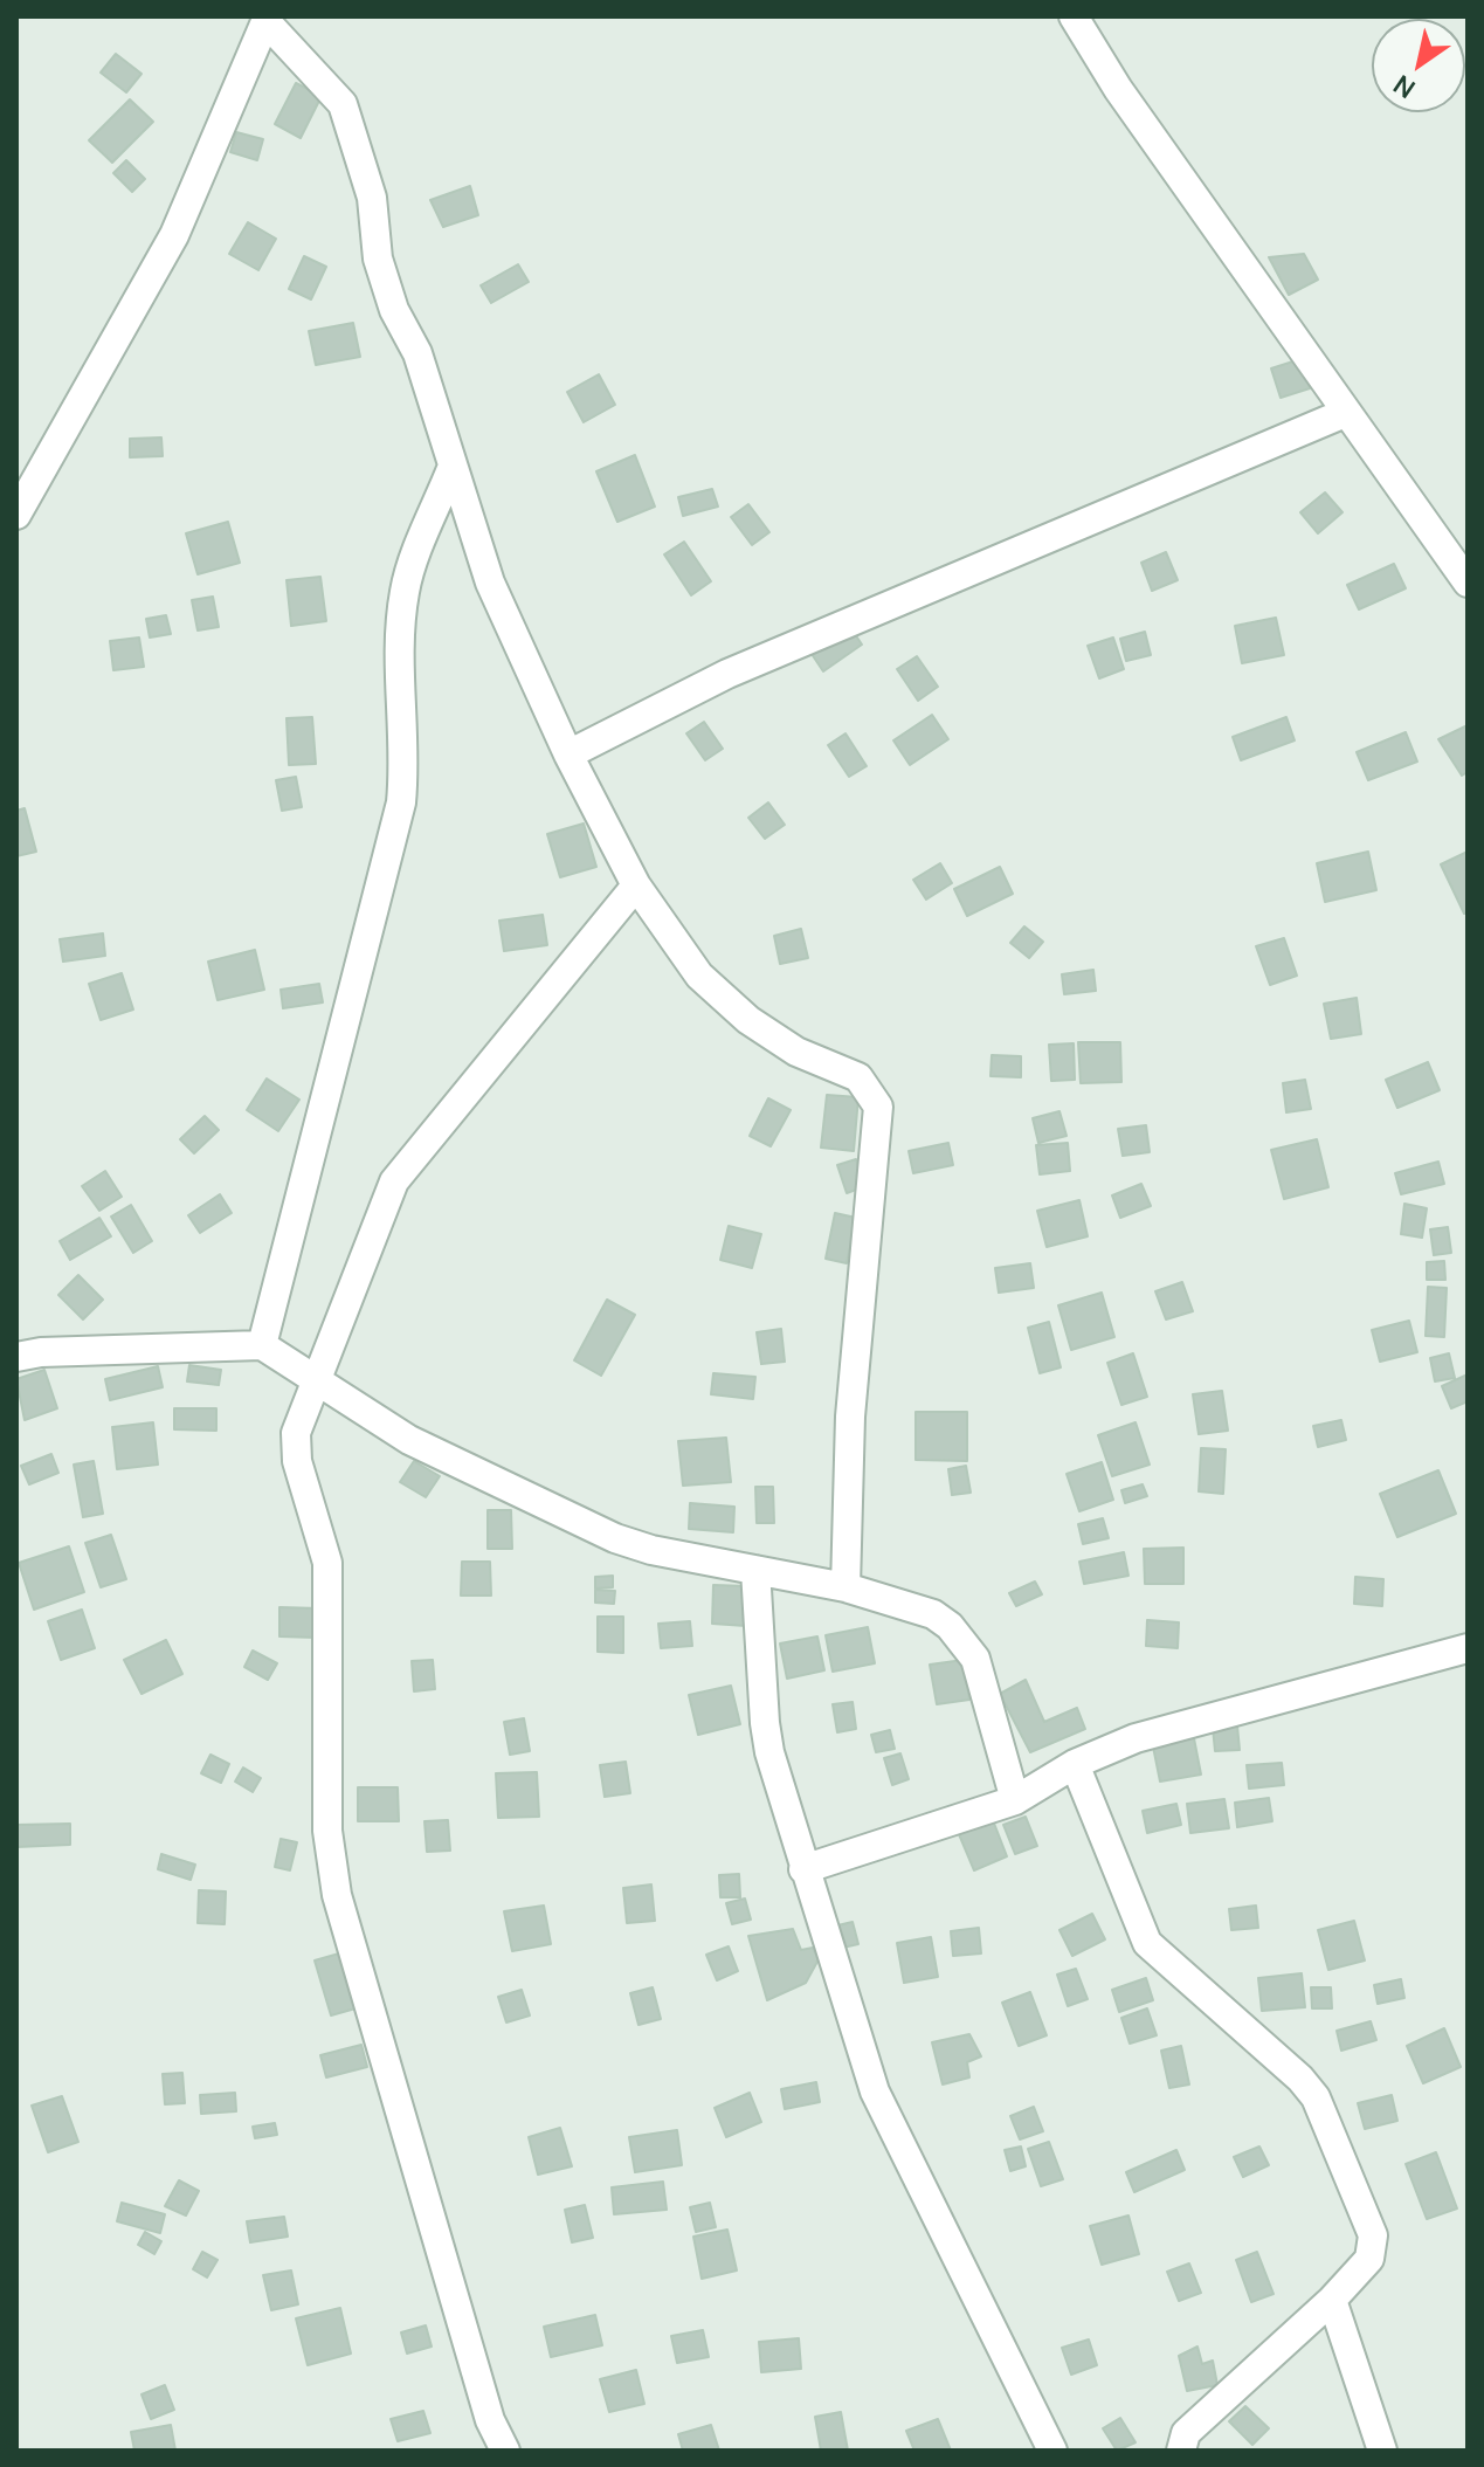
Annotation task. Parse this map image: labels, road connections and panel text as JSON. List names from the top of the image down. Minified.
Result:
{"north":"bottom left"}
